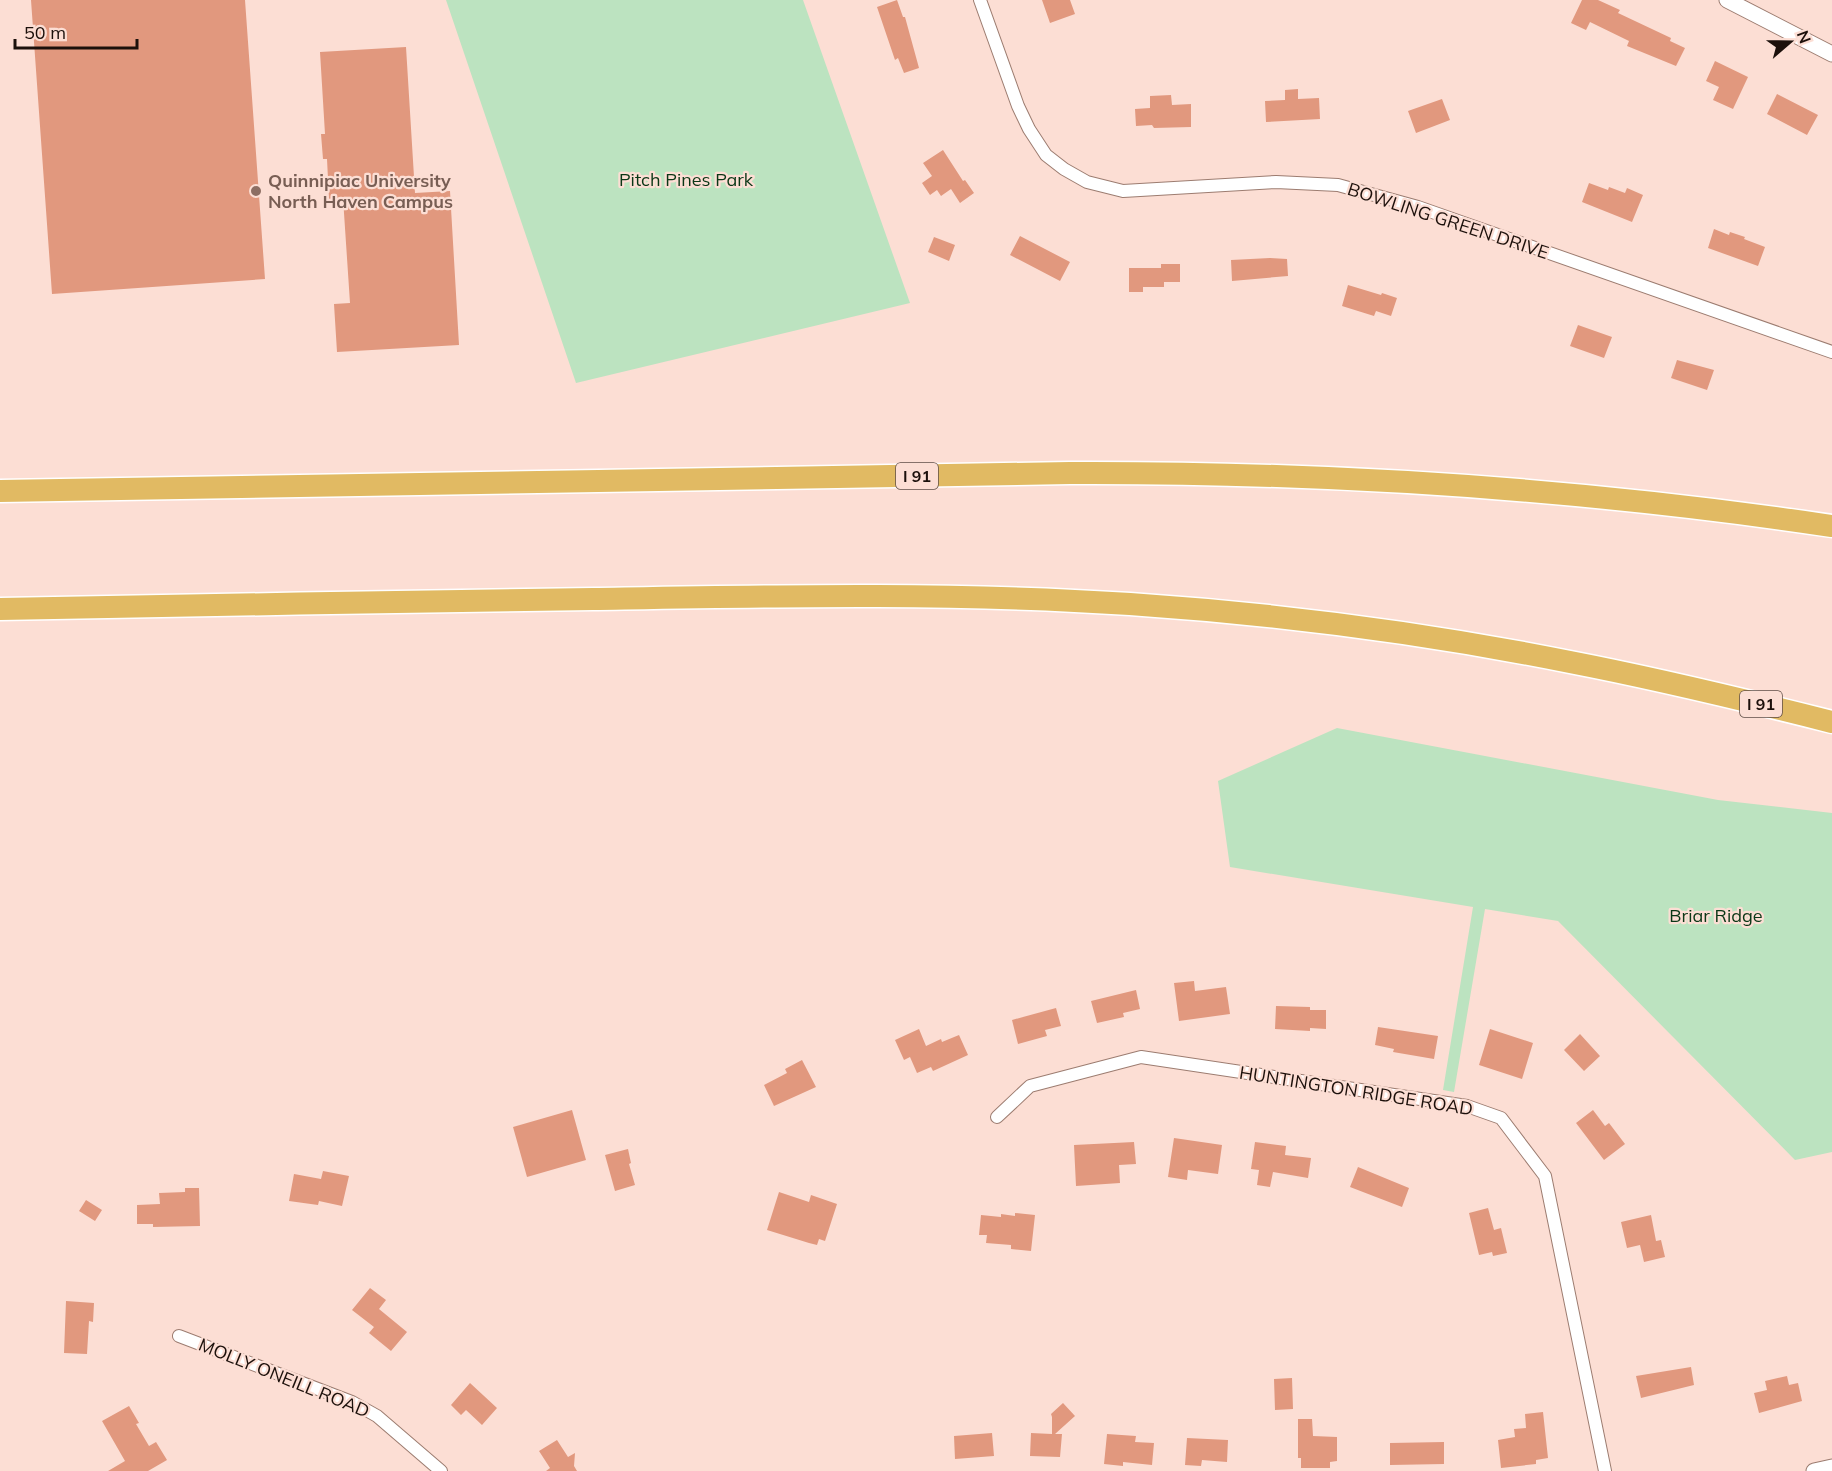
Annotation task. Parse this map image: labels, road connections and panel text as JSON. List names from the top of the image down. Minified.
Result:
{"streets":{"highway":["I 91"],"street":["BOWLING GREEN DRIVE","HUNTINGTON RIDGE ROAD","MOLLY ONEILL ROAD"]},"parks":["Pitch Pines Park","Briar Ridge"],"places":["Quinnipiac University North Haven Campus"],"scale_bar":"50 m","north":"right"}
